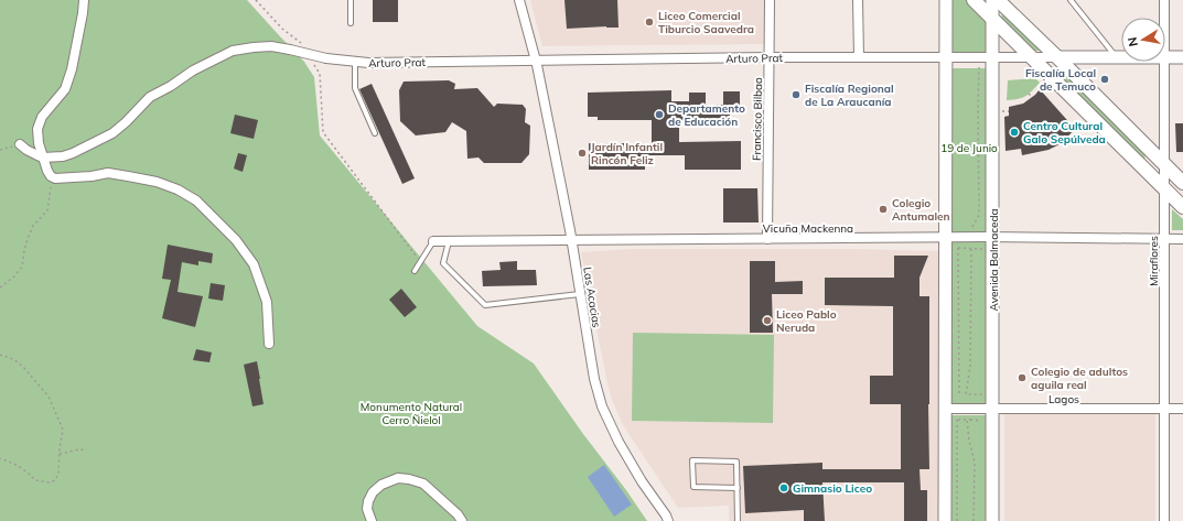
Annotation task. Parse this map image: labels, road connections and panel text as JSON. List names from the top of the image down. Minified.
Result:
{"streets":{"main road":["Arturo Prat","Avenida Balmaceda"],"street":["Francisco Bilbao","Vicuña Mackenna","Miraflores","Las Acacias","Lagos"]},"crossings":[["Arturo Prat","Francisco Bilbao"],["Arturo Prat","Avenida Balmaceda"],["Arturo Prat","Las Acacias"],["Francisco Bilbao","Vicuña Mackenna"],["Vicuña Mackenna","Avenida Balmaceda"],["Vicuña Mackenna","Miraflores"],["Vicuña Mackenna","Las Acacias"],["Avenida Balmaceda","Lagos"],["Miraflores","Lagos"]],"parks":["19 de Junio","Monumento Natural Cerro Ñielol"],"places":["Liceo Comercial Tiburcio Saavedra","Fiscalía Local de Temuco","Fiscalía Regional de La Araucanía","Departamento de Educación","Centro Cultural Galo Sepúlveda","Jardín Infantil Rincón Feliz","Colegio Antumalen","Liceo Pablo Neruda","Colegio de adultos aguila real","Gimnasio Liceo"],"north":"left"}
